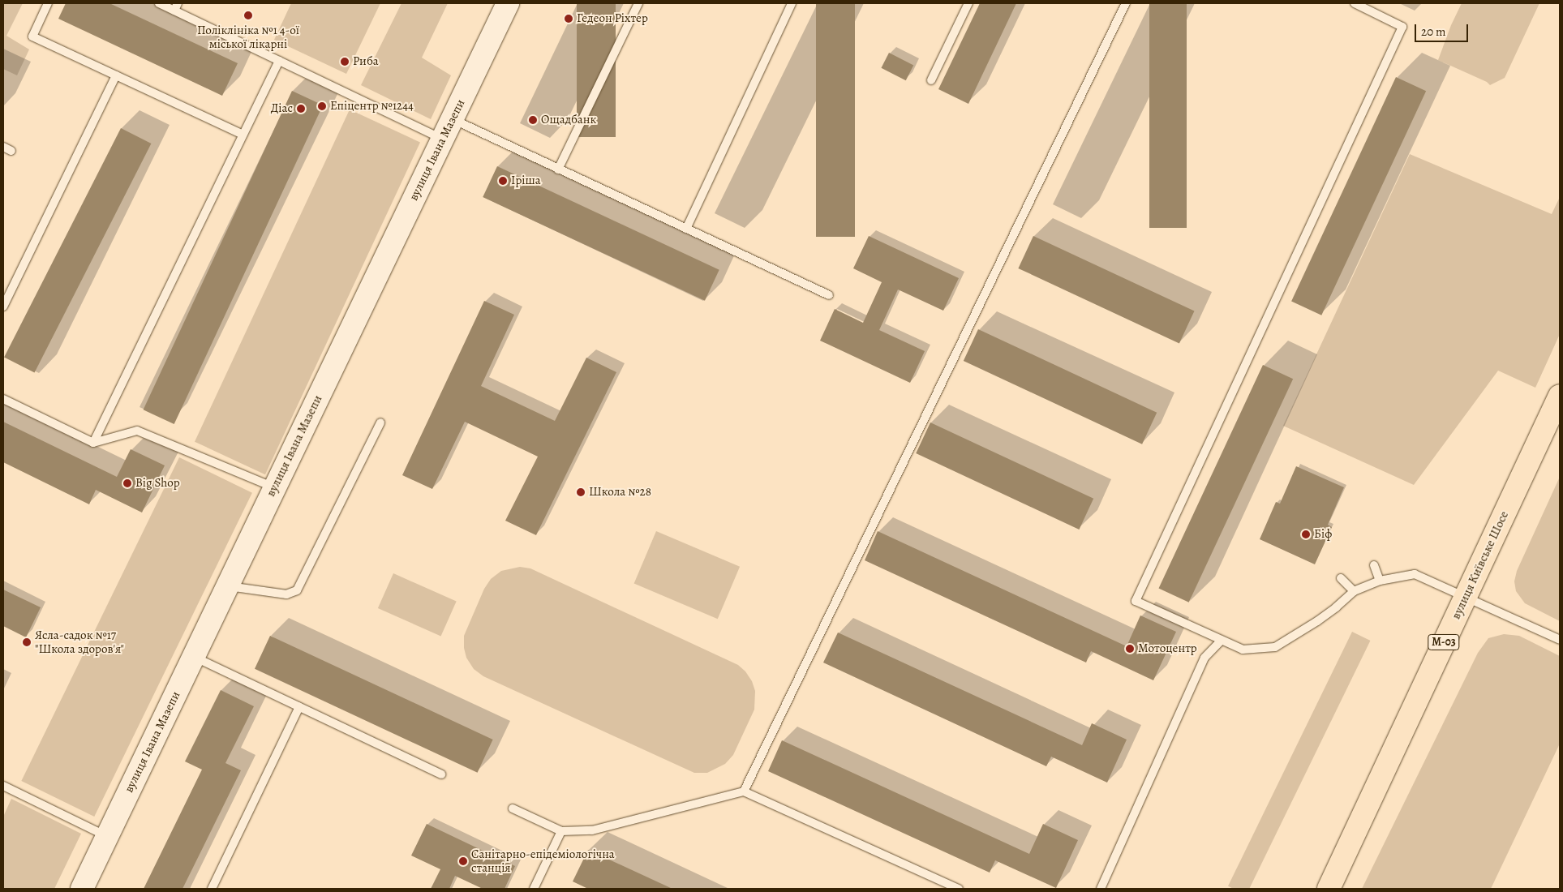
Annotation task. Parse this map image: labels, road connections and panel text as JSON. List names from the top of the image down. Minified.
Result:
{"streets":{"highway":["вулиця Київське Шосе","М-03"],"main road":["вулиця Івана Мазепи"]},"places":["Поліклініка №1 4-ої міської лікарні","Гедеон Ріхтер","Риба","Епіцентр №1244","Діас","Ощадбанк","Іріша","Big Shop","Школа №28","Біф","Ясла-садок №17 \"Школа здоров'я\"","Мотоцентр","Санітарно-епідеміологічна станція"],"scale_bar":"20 m"}
